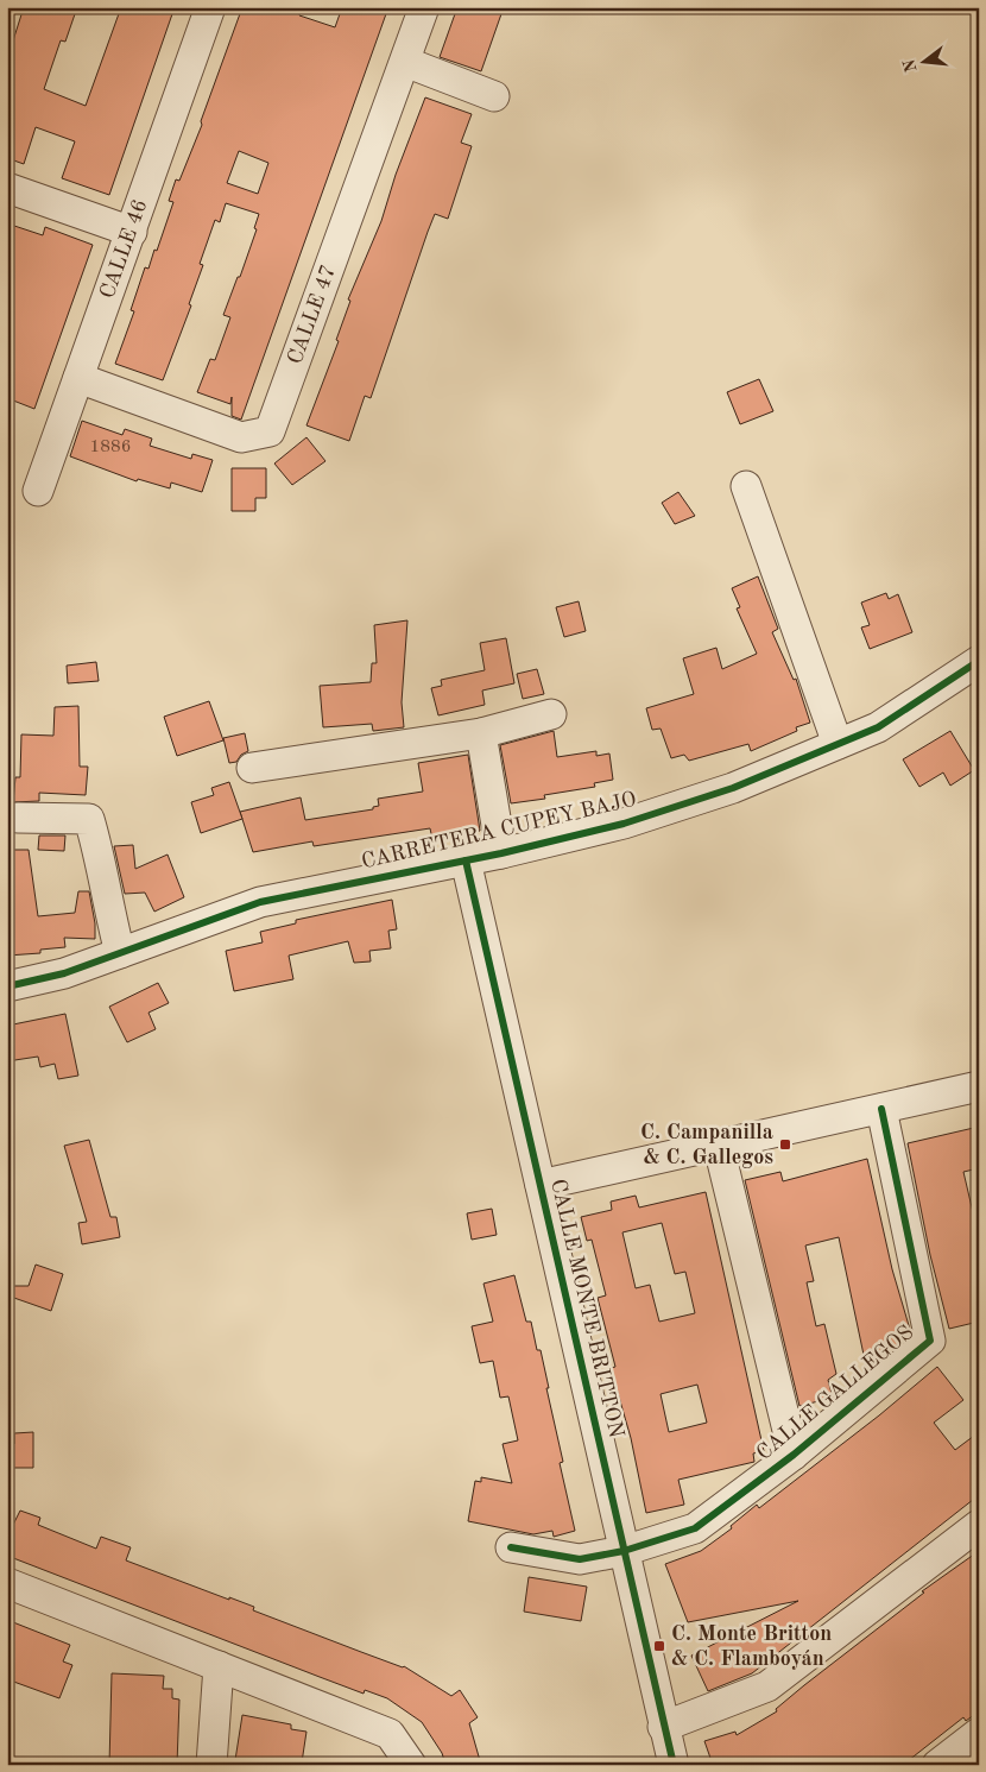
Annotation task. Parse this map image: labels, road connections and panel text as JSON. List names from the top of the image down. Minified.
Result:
{"streets":{"street":["CALLE 46","CALLE 47","CARRETERA CUPEY BAJO","CALLE MONTE BRITTON","CALLE GALLEGOS"]},"crossings":[["CALLE 46","CALLE 47"],["CARRETERA CUPEY BAJO","CALLE MONTE BRITTON"],["CALLE MONTE BRITTON","CALLE GALLEGOS"]],"places":{"transit":["C. Campanilla & C. Gallegos","C. Monte Britton & C. Flamboyán"]},"house_numbers":["1886"],"north":"left"}
